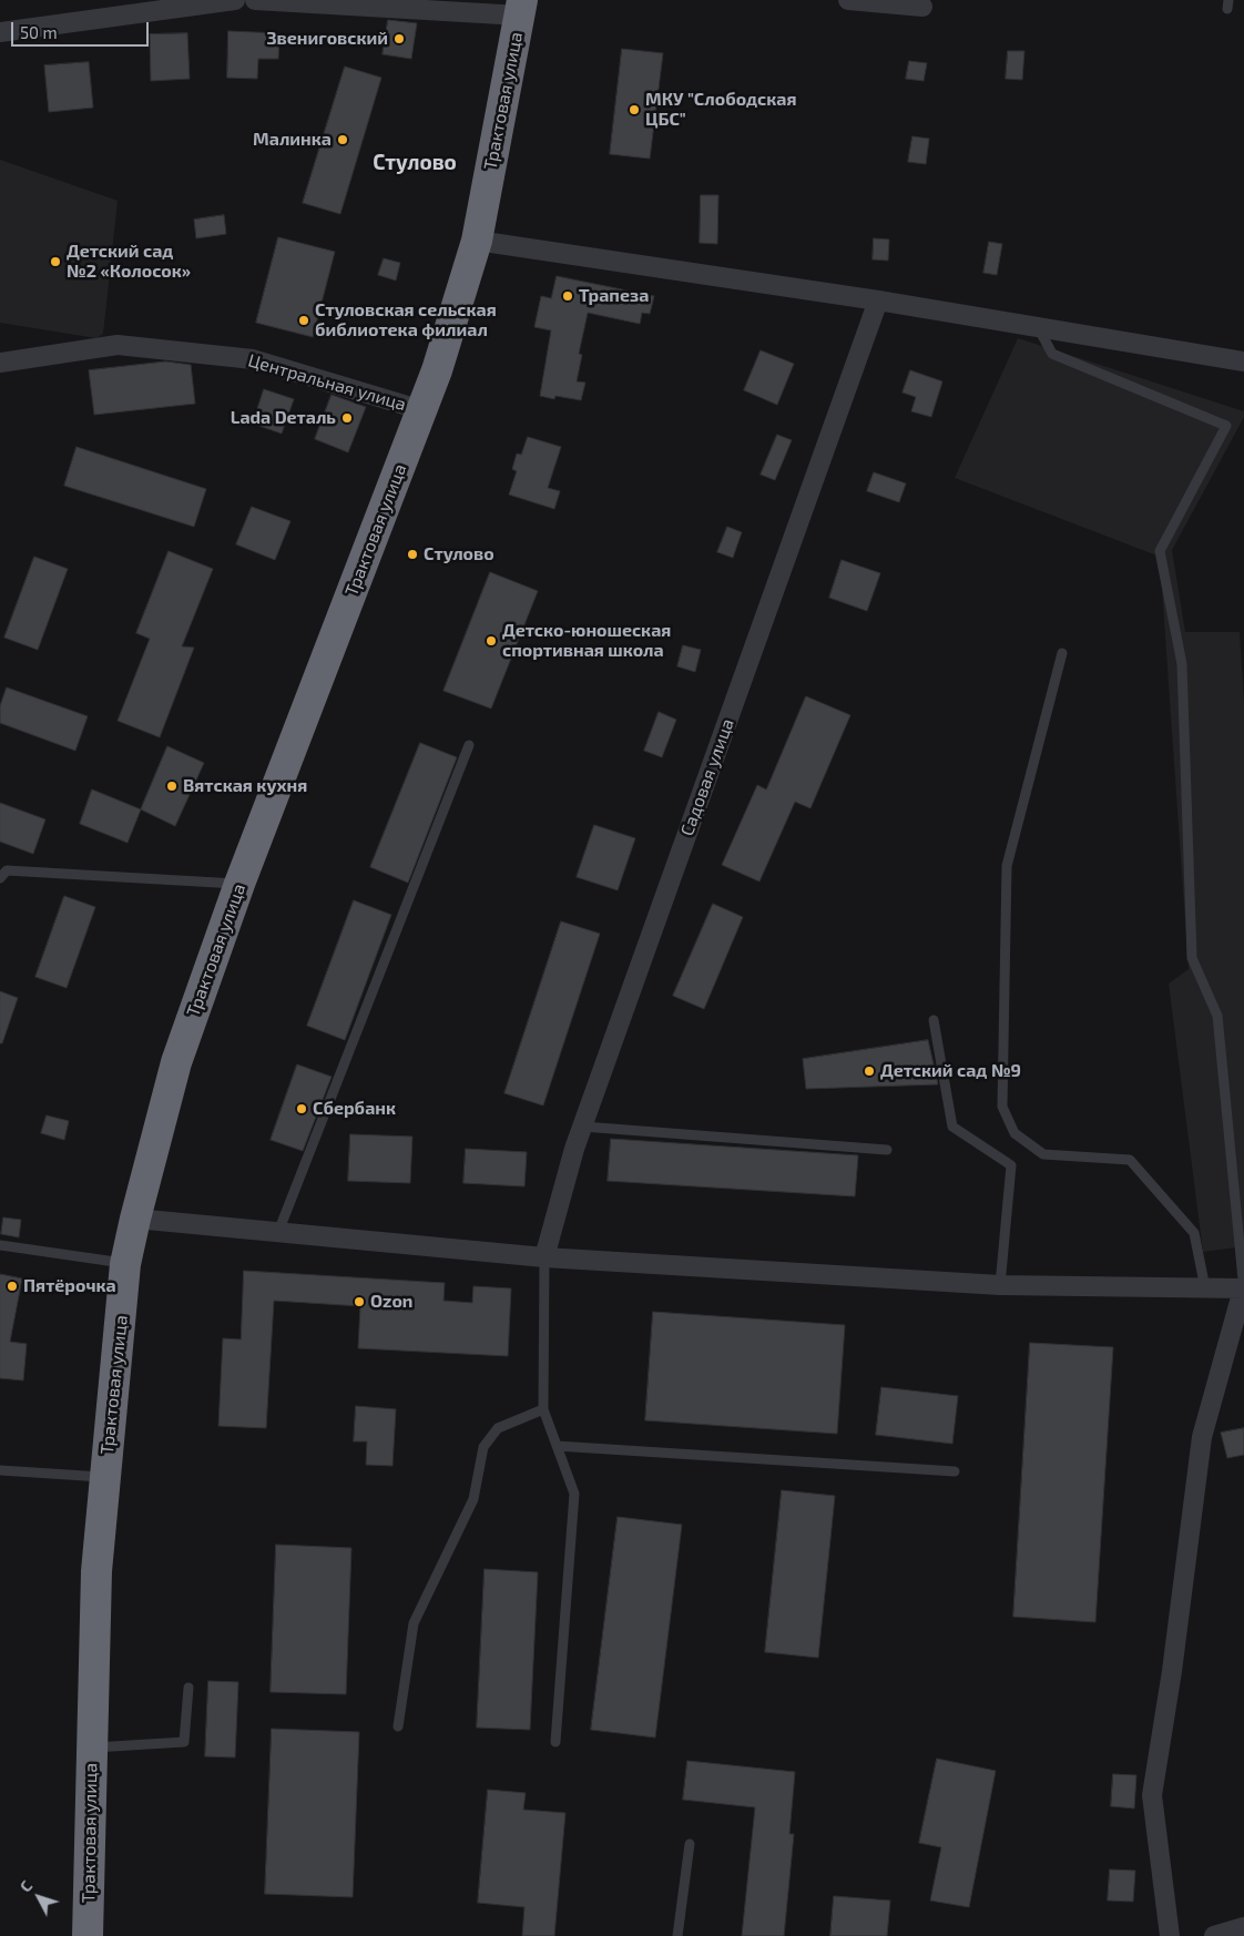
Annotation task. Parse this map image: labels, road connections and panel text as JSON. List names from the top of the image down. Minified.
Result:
{"streets":{"highway":["Трактовая улица"],"street":["Центральная улица","Садовая улица"]},"crossings":[["Трактовая улица","Центральная улица"]],"districts":["Стулово"],"places":["Звениговский","МКУ \"Слободская ЦБС\"","Малинка","Детский сад №2 «Колосок»","Трапеза","Стуловская сельская библиотека филиал","Lada Dеталь","Стулово","Детско-юношеская спортивная школа","Вятская кухня","Детский сад №9","Сбербанк","Пятёрочка","Ozon"],"scale_bar":"50 m","north":"top left"}
